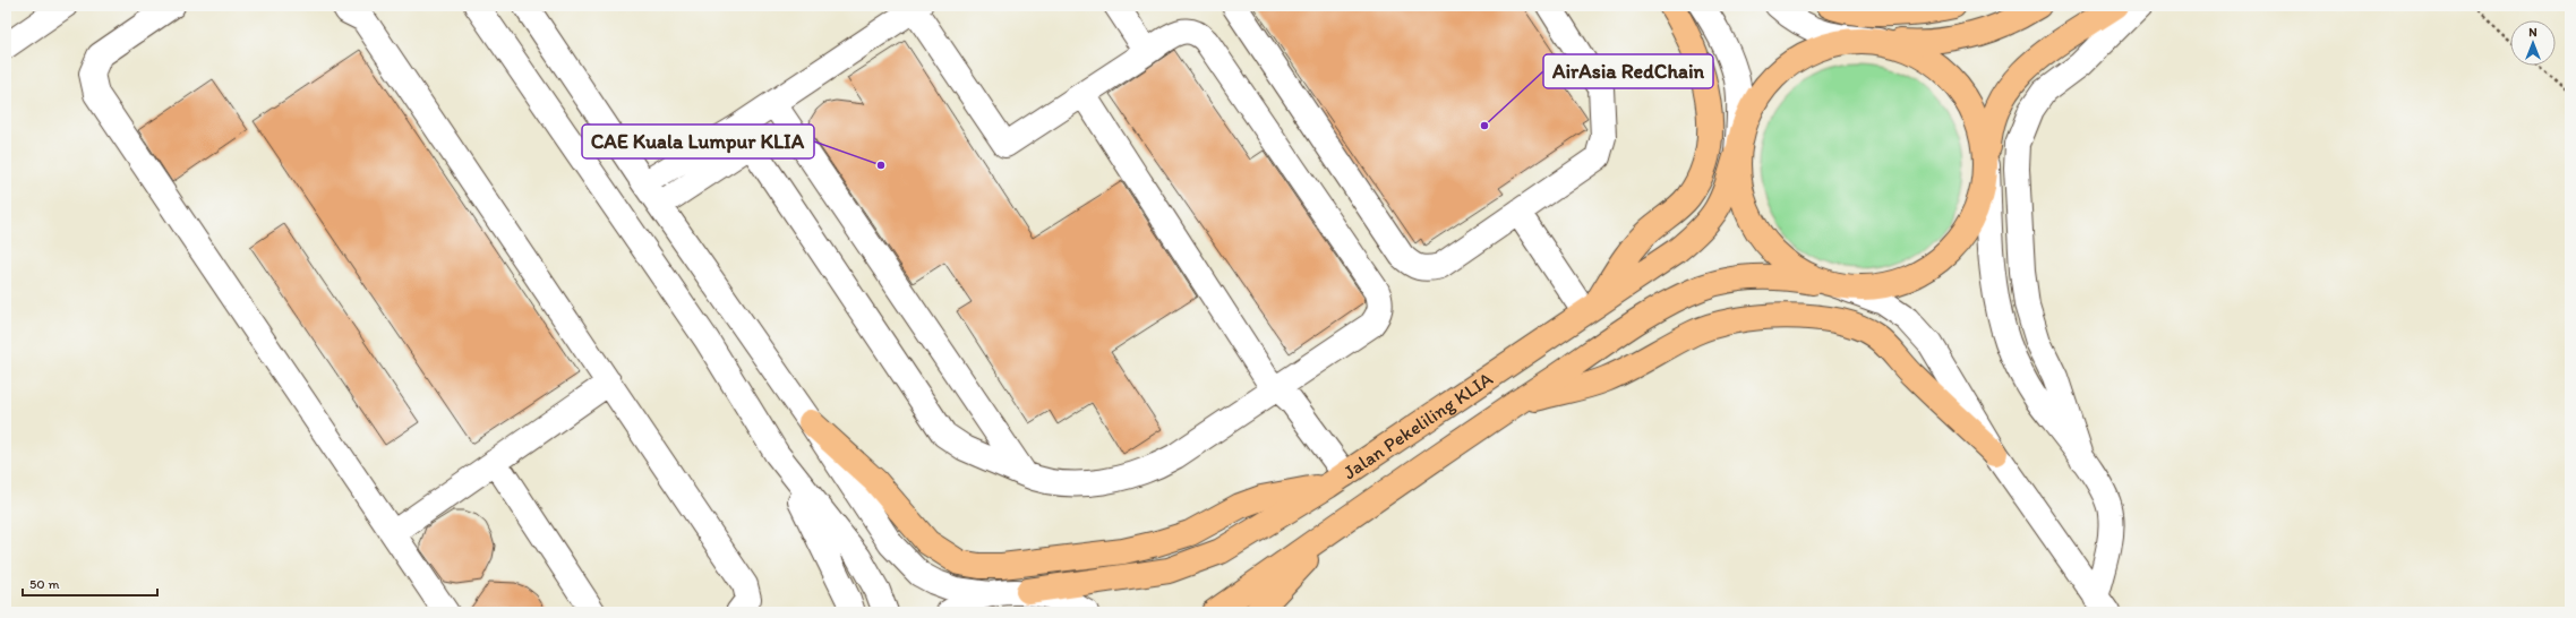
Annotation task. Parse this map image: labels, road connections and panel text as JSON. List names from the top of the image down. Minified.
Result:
{"streets":{"main road":["Jalan Pekeliling KLIA"]},"places":["AirAsia RedChain","CAE Kuala Lumpur KLIA"],"scale_bar":"50 m","north":"top"}
